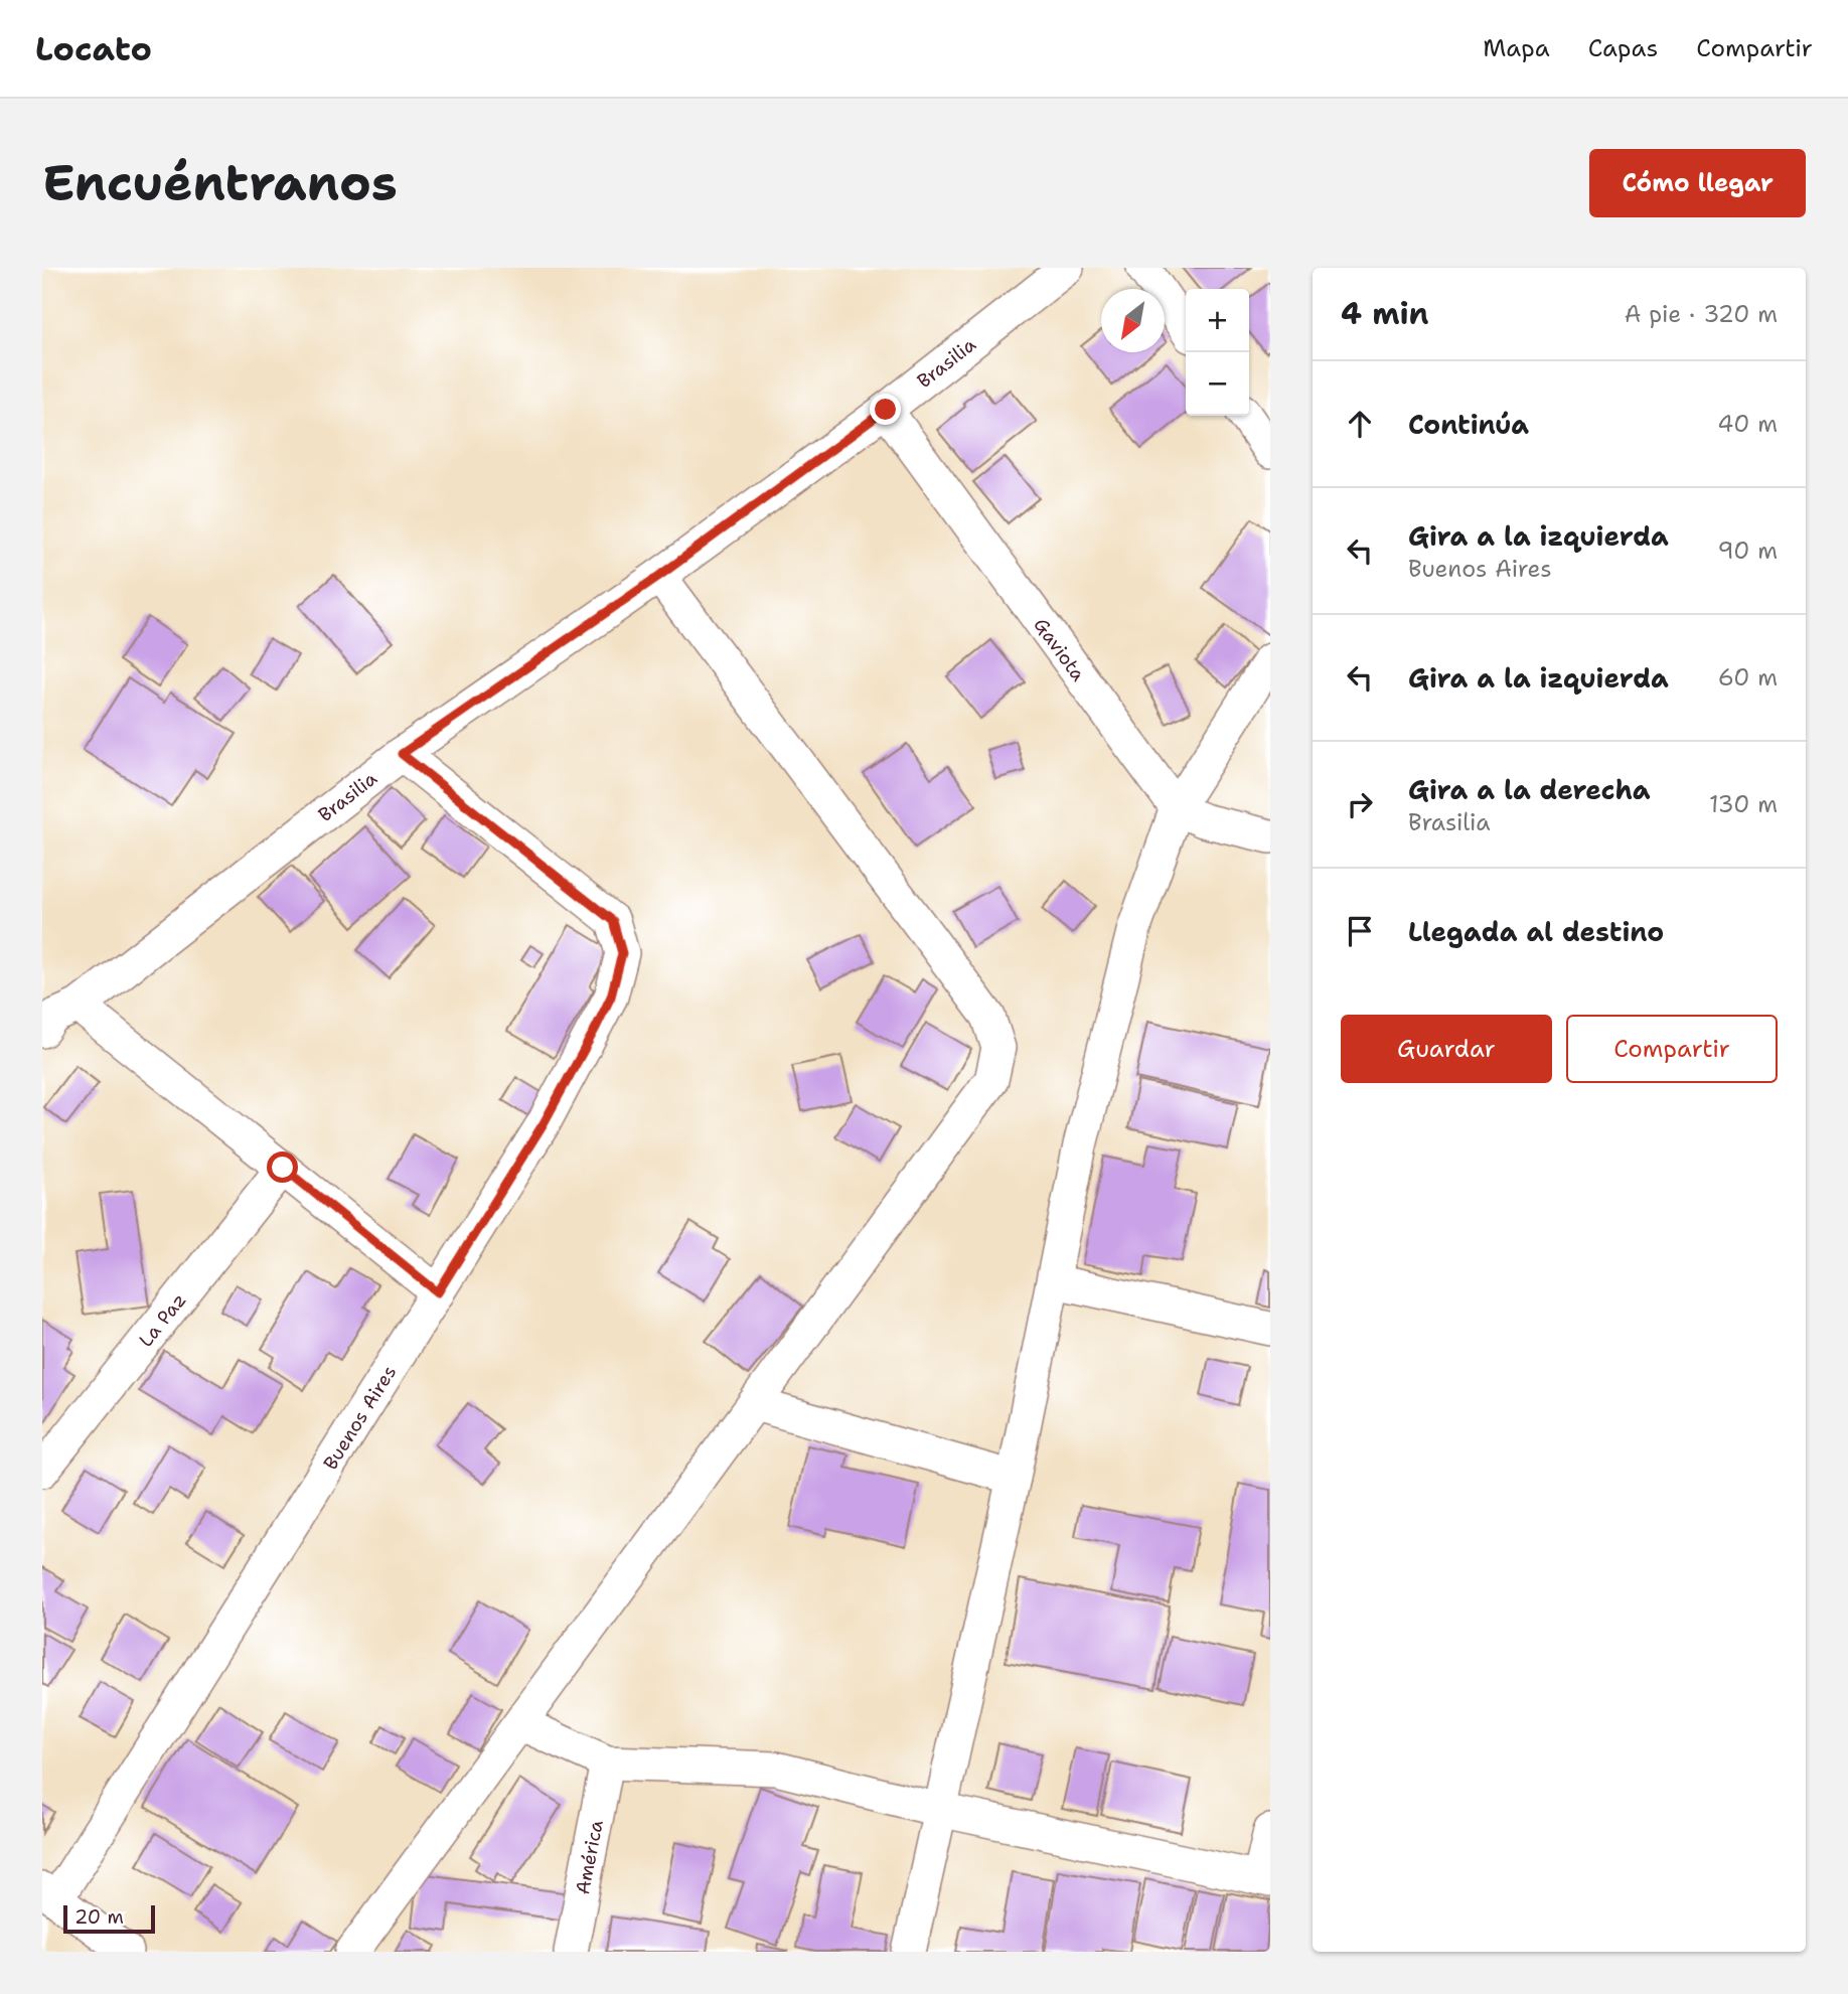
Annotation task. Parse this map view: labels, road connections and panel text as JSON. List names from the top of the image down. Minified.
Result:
{"streets":{"street":["Brasilia","Gaviota","La Paz","Buenos Aires","América"]},"crossings":[["Brasilia","Gaviota"],["Brasilia","Buenos Aires"]],"scale_bar":"20 m","north":"bottom left","page":{"header":"Locato","nav":["Mapa","Capas","Compartir"],"buttons":["Cómo llegar",["Guardar","Compartir"]],"title":"Encuéntranos","heading":["4 min","A pie · 320 m"],"map_buttons":["+","−"],"list":[["Continúa","40 m"],["Gira a la izquierda","Buenos Aires","90 m"],["Gira a la izquierda","60 m"],["Gira a la derecha","Brasilia","130 m"],"Llegada al destino"],"scale":"20 m"}}
